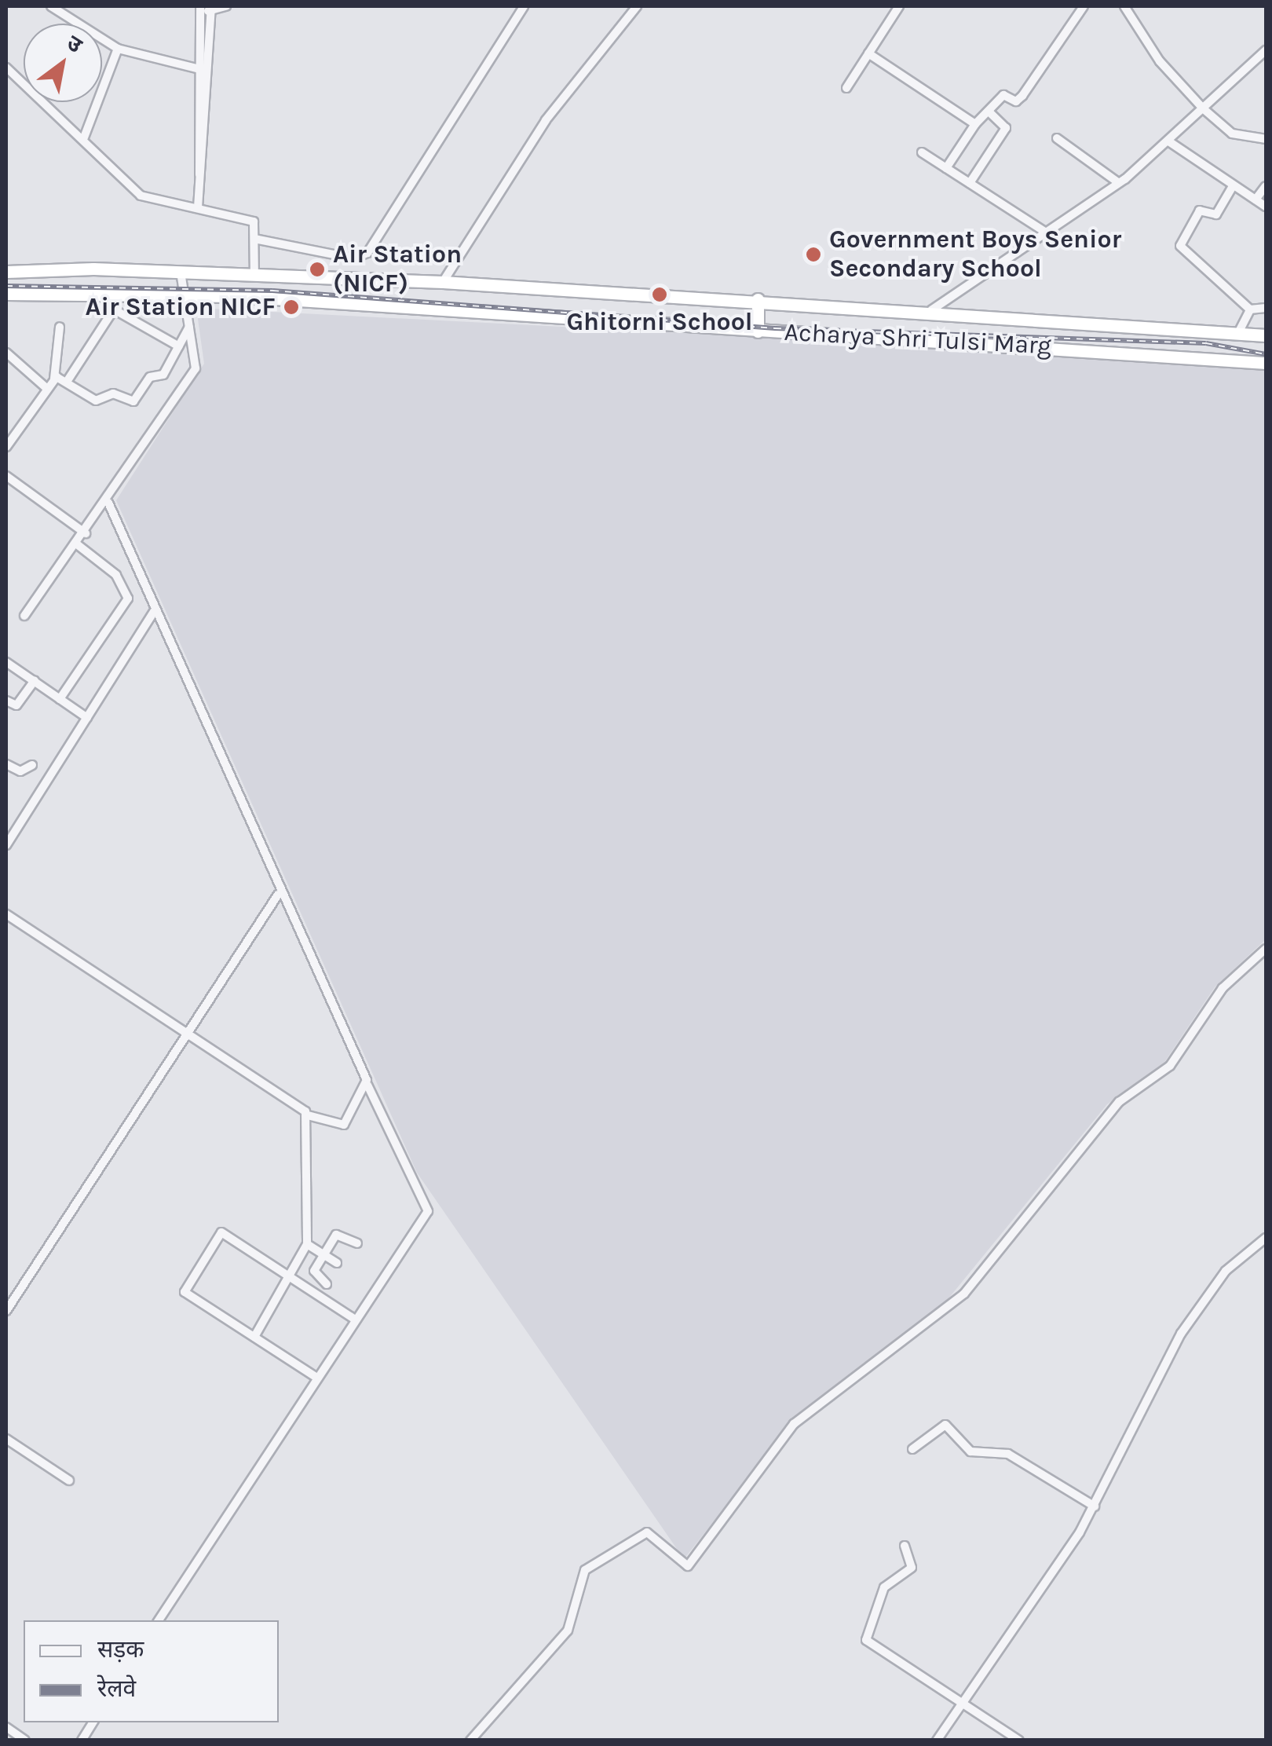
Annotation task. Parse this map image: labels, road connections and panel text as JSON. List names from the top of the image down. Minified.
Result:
{"streets":{"highway":["Acharya Shri Tulsi Marg"]},"places":["Government Boys Senior Secondary School","Air Station (NICF)","Ghitorni School","Air Station NICF"],"legend":["सड़क","रेलवे"],"north":"top right"}
